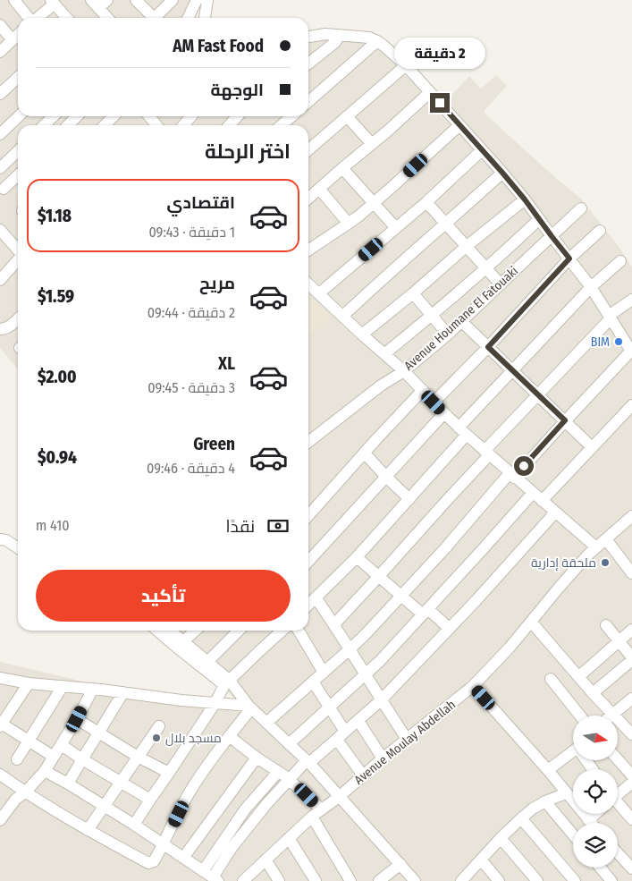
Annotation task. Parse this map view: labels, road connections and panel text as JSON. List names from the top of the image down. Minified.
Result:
{"streets":{"street":["Avenue Houmane El Fatouaki","Avenue Moulay Abdellah"]},"places":["BIM","ملحقة إدارية","مسجد بلال"],"north":"right","page":{"banner":["AM Fast Food","الوجهة"],"bubble":"2 دقيقة","heading":"اختر الرحلة","list":[{"name":"اقتصادي","note":"1 دقيقة · 09:43","value":"$1.18"},{"name":"مريح","note":"2 دقيقة · 09:44","value":"$1.59"},{"name":"XL","note":"3 دقيقة · 09:45","value":"$2.00"},{"name":"Green","note":"4 دقيقة · 09:46","value":"$0.94"}],"pay":["نقدًا","410 m"],"buttons":"تأكيد"}}
